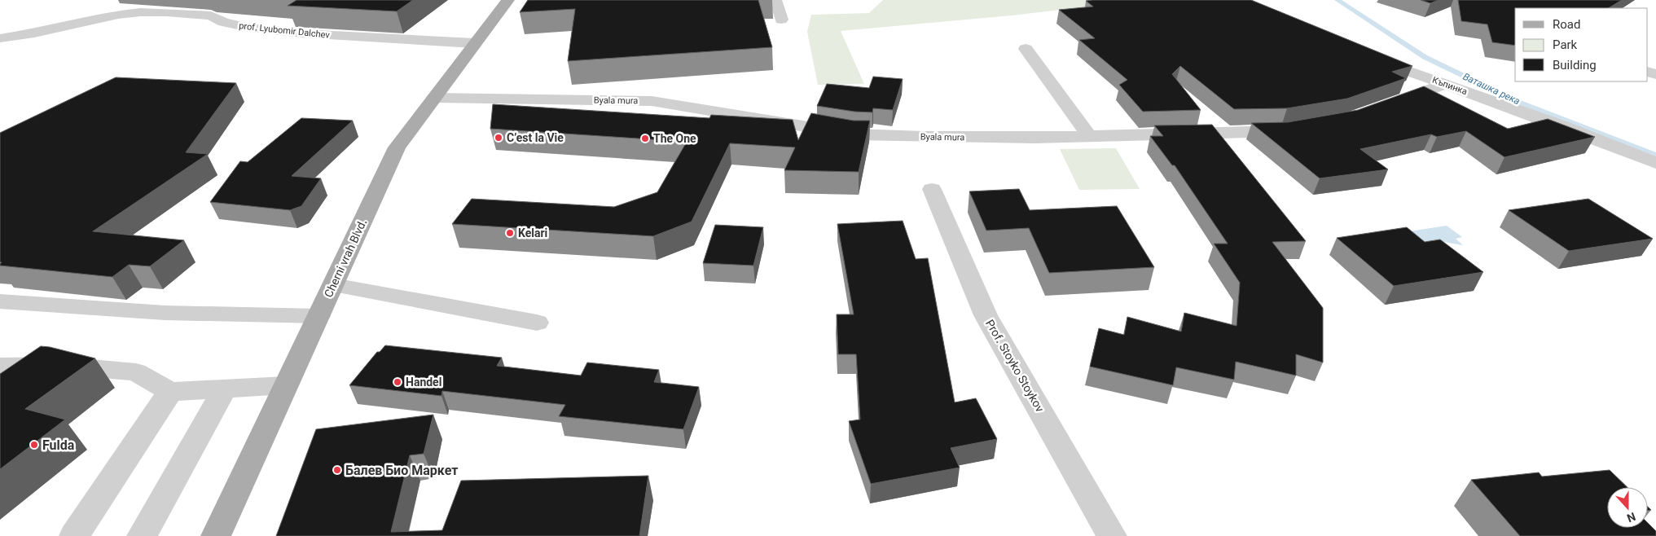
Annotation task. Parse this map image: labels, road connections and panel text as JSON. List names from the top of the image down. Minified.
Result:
{"streets":{"main road":["Cherni vrah Blvd."],"street":["prof. Lyubomir Dalchev","Къпинка","Byala mura","Prof. Stoyko Stoykov"]},"crossings":[["prof. Lyubomir Dalchev","Cherni vrah Blvd."],["Byala mura","Cherni vrah Blvd."]],"water":["Ваташка река"],"places":["C’est la Vie","The One","Kelari","Handel","Fulda","Балев Био Маркет"],"legend":["Road","Park","Building"],"north":"bottom"}
